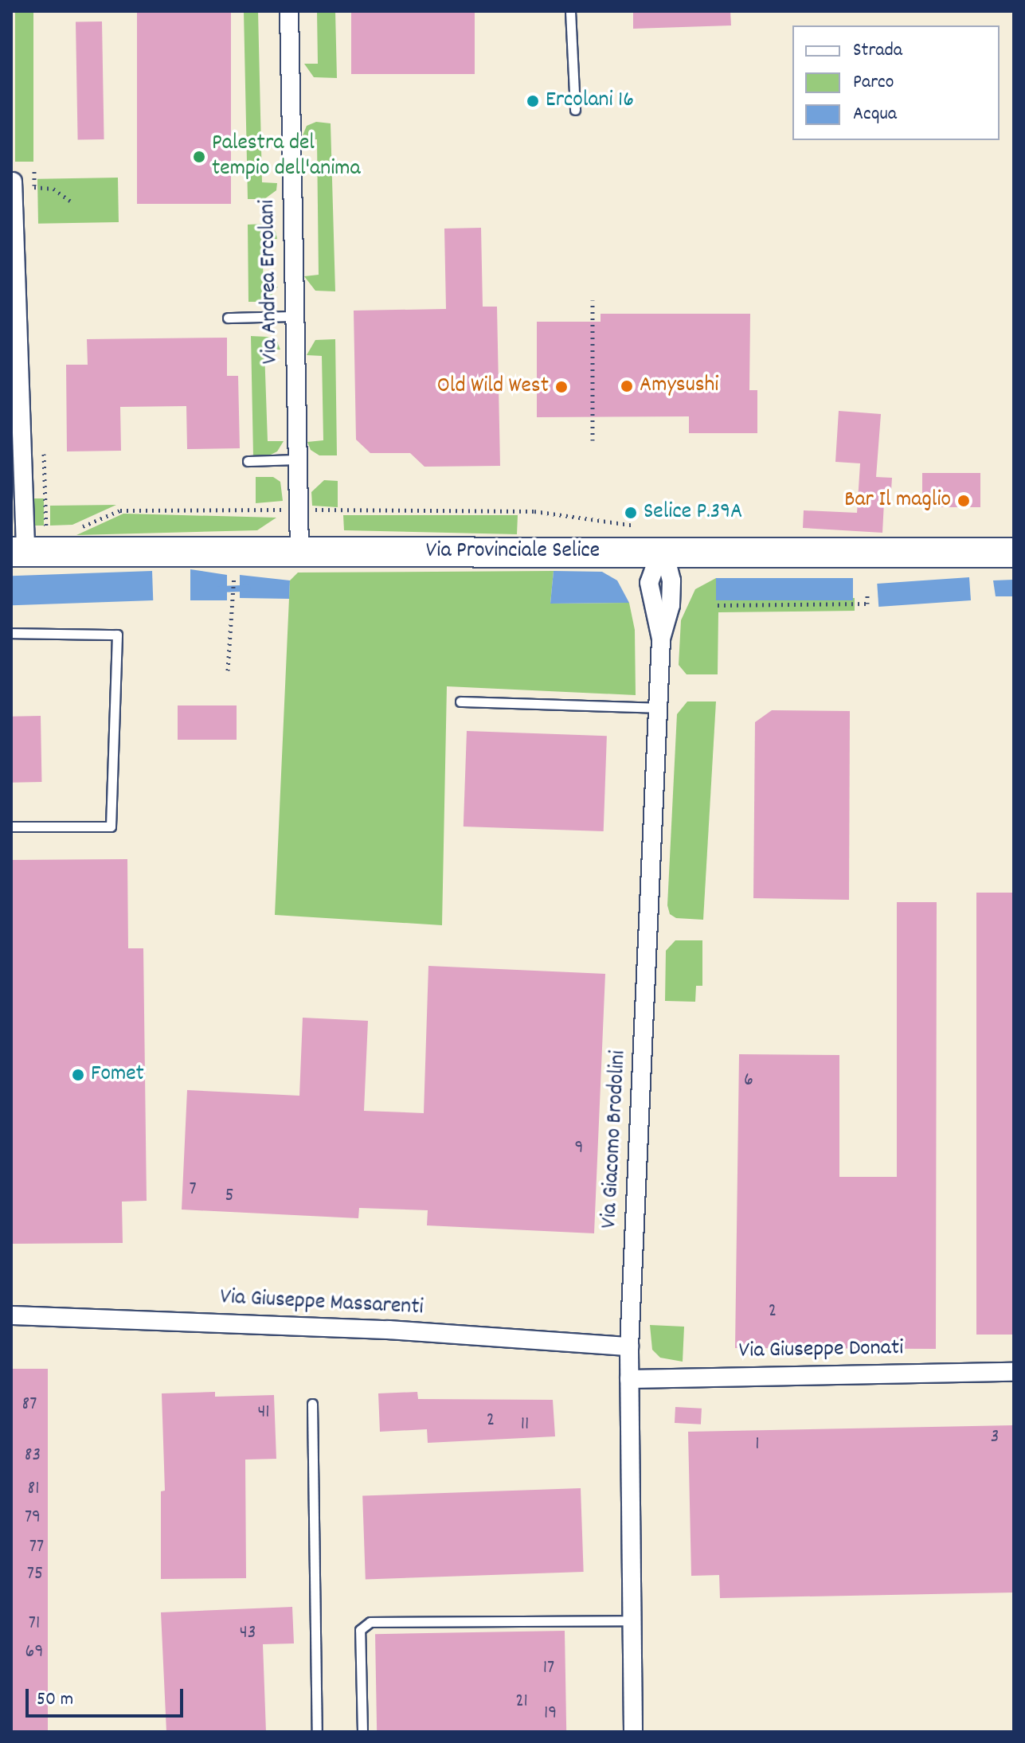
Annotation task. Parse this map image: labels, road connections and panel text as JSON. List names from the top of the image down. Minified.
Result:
{"streets":{"main road":["Via Provinciale Selice"],"street":["Via Andrea Ercolani","Via Giacomo Brodolini","Via Giuseppe Massarenti","Via Giuseppe Donati"]},"crossings":[["Via Andrea Ercolani","Via Provinciale Selice"],["Via Provinciale Selice","Via Giacomo Brodolini"],["Via Giacomo Brodolini","Via Giuseppe Massarenti"],["Via Giacomo Brodolini","Via Giuseppe Donati"]],"places":["Ercolani 16","Palestra del tempio dell'anima","Amysushi","Old Wild West","Bar Il maglio","Selice P.39A","Fomet"],"house_numbers":["6","9","7","5","2","87","41","2","11","3","1","83","81","79","77","75","71","43","69","17","21","19"],"legend":["Strada","Parco","Acqua"],"scale_bar":"50 m"}
